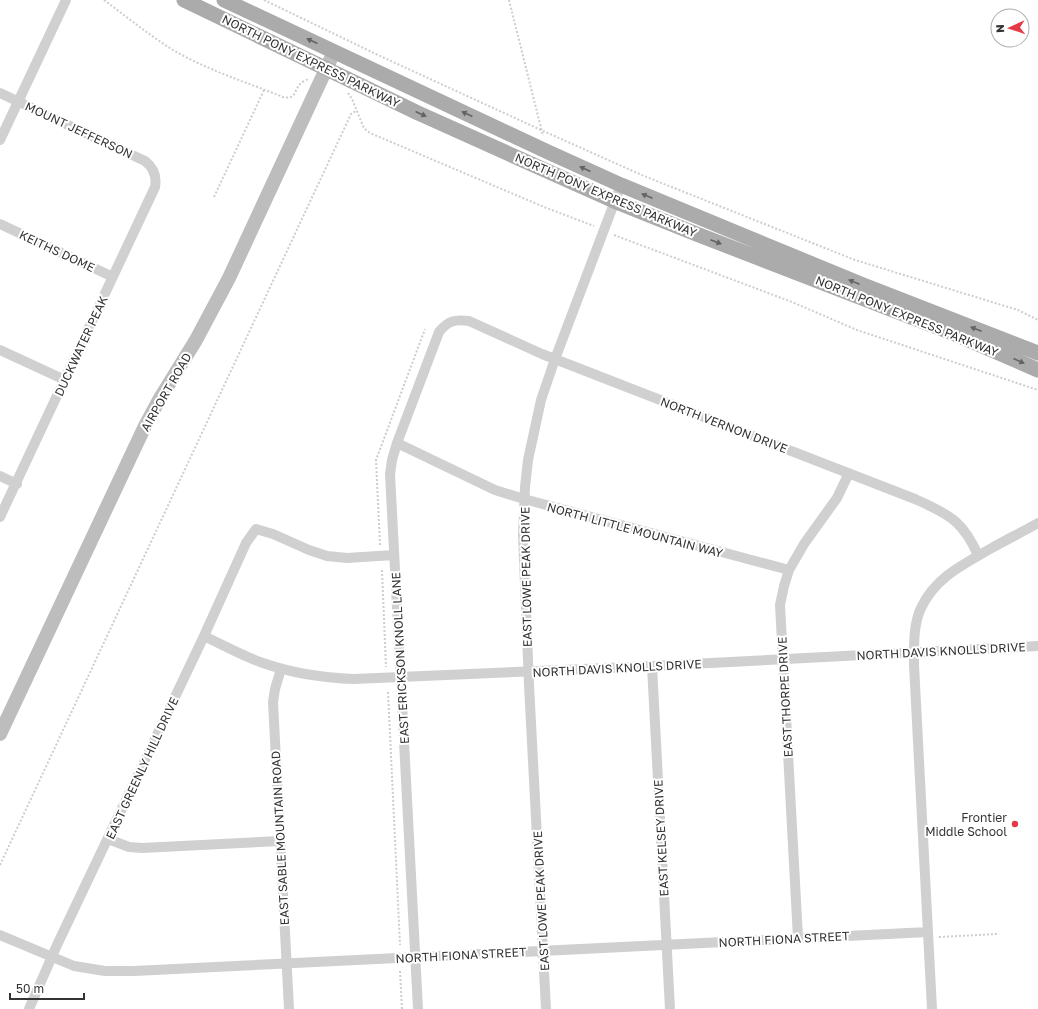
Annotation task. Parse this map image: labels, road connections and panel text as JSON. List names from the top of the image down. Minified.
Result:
{"streets":{"main road":["NORTH PONY EXPRESS PARKWAY"],"street":["MOUNT JEFFERSON","KEITHS DOME","DUCKWATER PEAK","AIRPORT ROAD","NORTH VERNON DRIVE","NORTH LITTLE MOUNTAIN WAY","EAST LOWE PEAK DRIVE","NORTH DAVIS KNOLLS DRIVE","EAST ERICKSON KNOLL LANE","EAST THORPE DRIVE","EAST GREENLY HILL DRIVE","EAST SABLE MOUNTAIN ROAD","EAST KELSEY DRIVE","NORTH FIONA STREET"]},"crossings":[["NORTH PONY EXPRESS PARKWAY","AIRPORT ROAD"],["NORTH PONY EXPRESS PARKWAY","EAST LOWE PEAK DRIVE"],["MOUNT JEFFERSON","DUCKWATER PEAK"],["KEITHS DOME","DUCKWATER PEAK"],["NORTH VERNON DRIVE","EAST LOWE PEAK DRIVE"],["NORTH VERNON DRIVE","EAST ERICKSON KNOLL LANE"],["NORTH VERNON DRIVE","EAST THORPE DRIVE"],["NORTH LITTLE MOUNTAIN WAY","EAST LOWE PEAK DRIVE"],["NORTH LITTLE MOUNTAIN WAY","EAST ERICKSON KNOLL LANE"],["NORTH LITTLE MOUNTAIN WAY","EAST THORPE DRIVE"],["EAST LOWE PEAK DRIVE","NORTH DAVIS KNOLLS DRIVE"],["EAST LOWE PEAK DRIVE","NORTH FIONA STREET"],["NORTH DAVIS KNOLLS DRIVE","EAST ERICKSON KNOLL LANE"],["NORTH DAVIS KNOLLS DRIVE","EAST THORPE DRIVE"],["NORTH DAVIS KNOLLS DRIVE","EAST GREENLY HILL DRIVE"],["NORTH DAVIS KNOLLS DRIVE","EAST SABLE MOUNTAIN ROAD"],["NORTH DAVIS KNOLLS DRIVE","EAST KELSEY DRIVE"],["EAST ERICKSON KNOLL LANE","EAST GREENLY HILL DRIVE"],["EAST ERICKSON KNOLL LANE","NORTH FIONA STREET"],["EAST THORPE DRIVE","NORTH FIONA STREET"],["EAST GREENLY HILL DRIVE","NORTH FIONA STREET"],["EAST SABLE MOUNTAIN ROAD","NORTH FIONA STREET"],["EAST KELSEY DRIVE","NORTH FIONA STREET"]],"places":["Frontier Middle School"],"scale_bar":"50 m","north":"left"}
